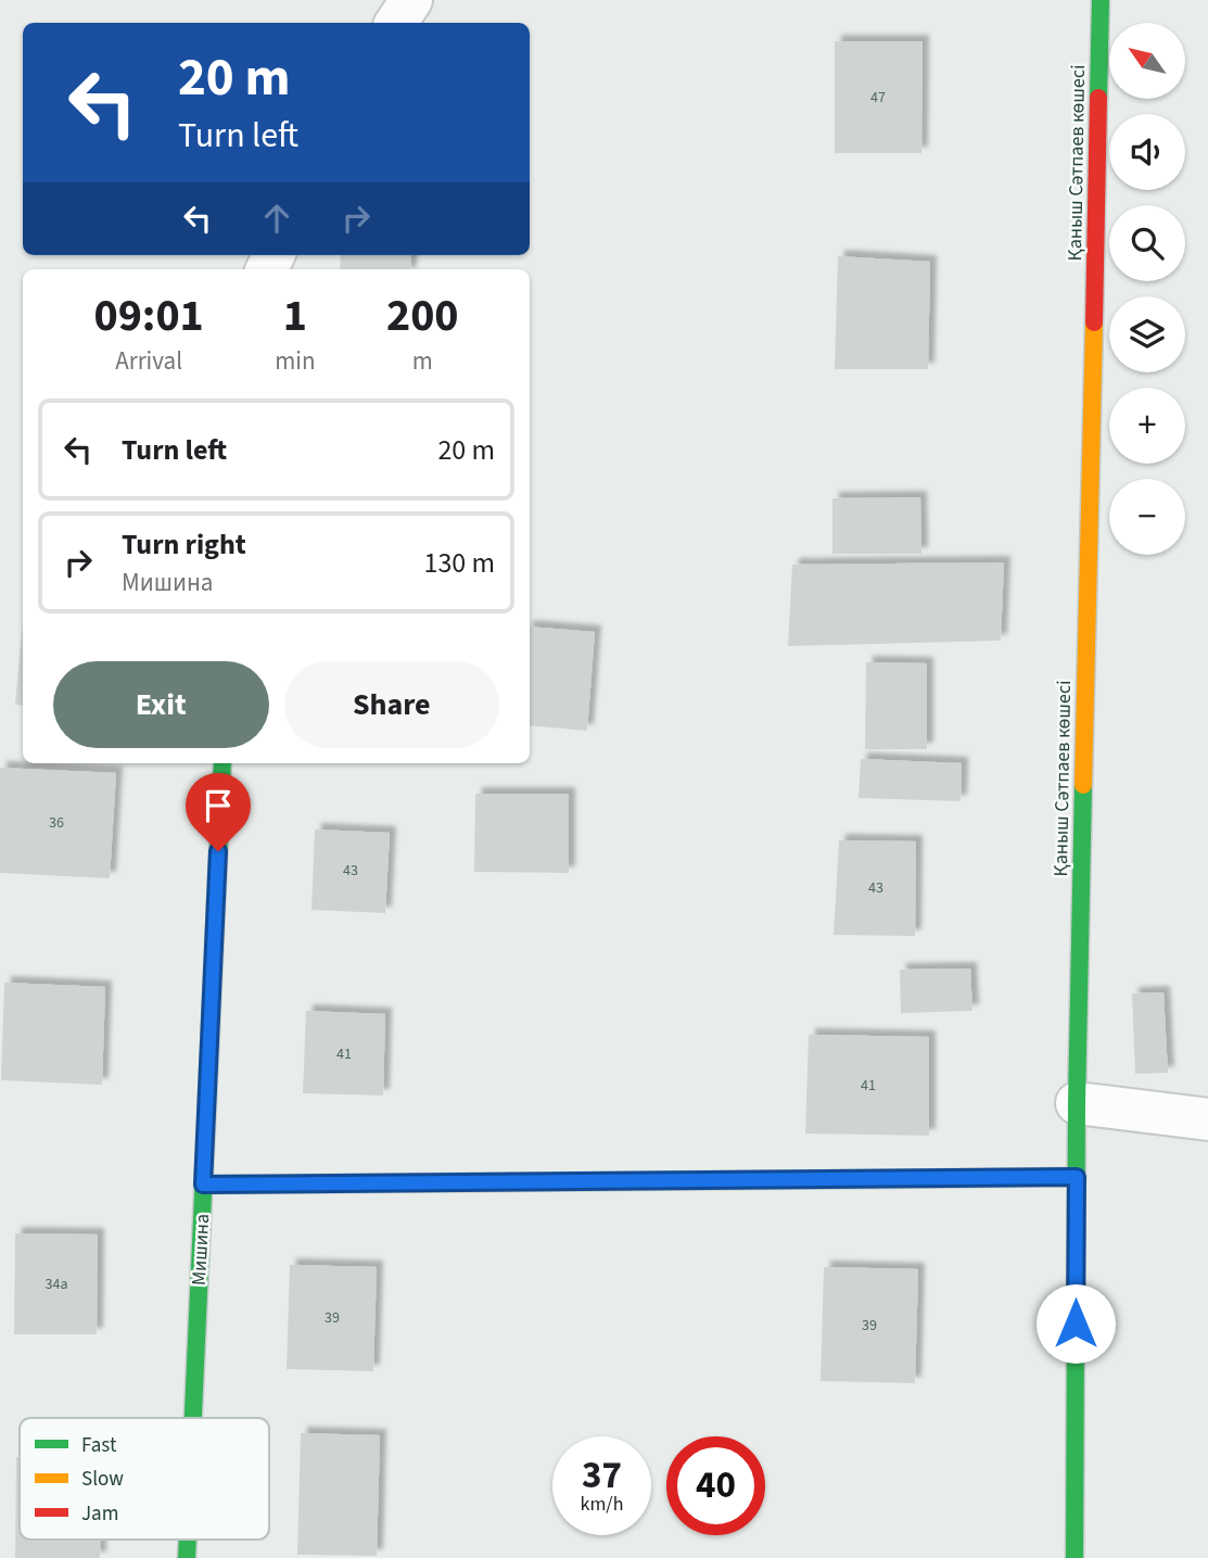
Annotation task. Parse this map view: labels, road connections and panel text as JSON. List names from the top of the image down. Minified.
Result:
{"streets":{"street":["Қаныш Сәтпаев көшесі","Мишина"]},"house_numbers":["47","36","43","43","41","41","34а","39","39"],"legend":["Fast","Slow","Jam"],"north":"top left","page":{"map_buttons":["+","−"],"turn":["20 m","Turn left"],"eta":["09:01","Arrival","1","min","200","m"],"list":[{"name":"Turn left","value":"20 m"},{"name":"Turn right","note":"Мишина","value":"130 m"}],"buttons":["Exit","Share"],"speed":"37 km/h","limit":"40"}}
